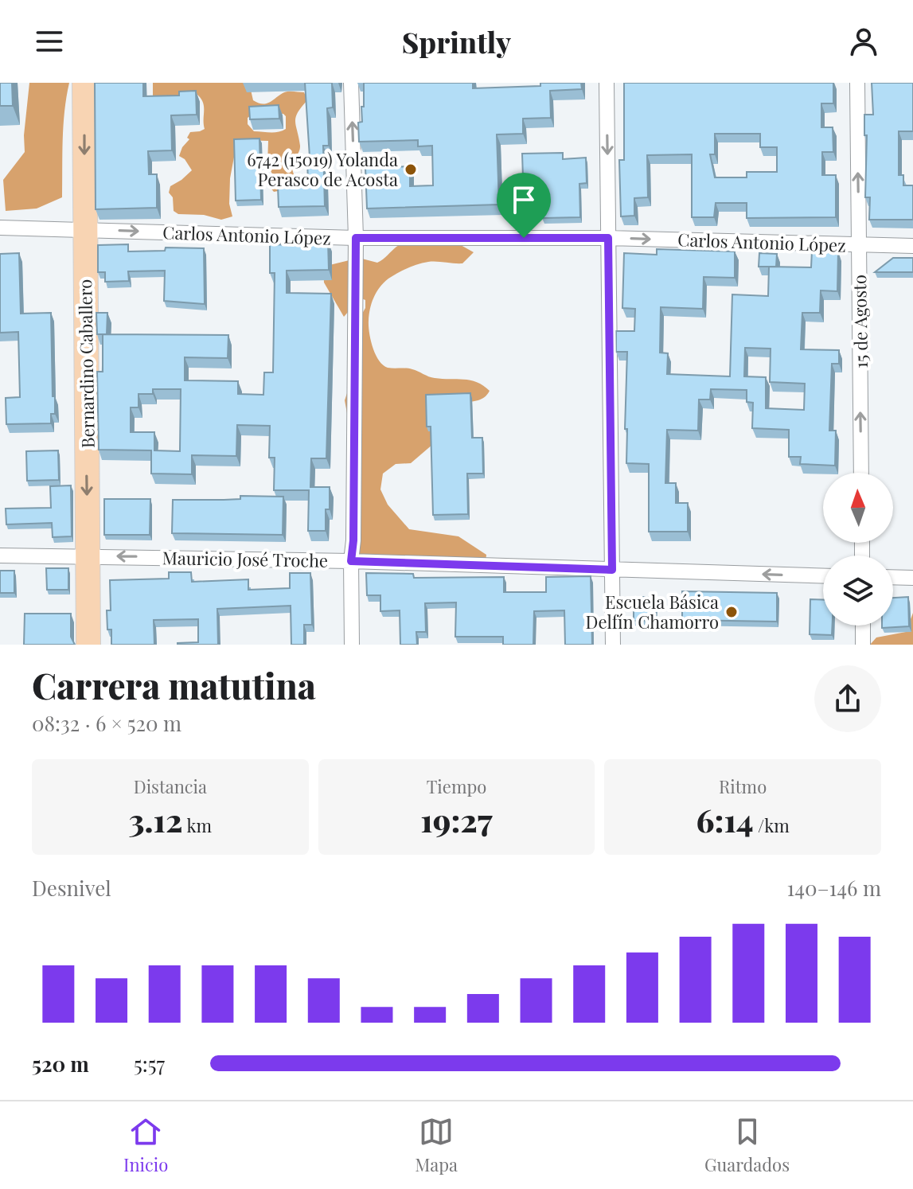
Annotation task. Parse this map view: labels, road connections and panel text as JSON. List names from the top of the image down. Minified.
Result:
{"streets":{"highway":["Bernardino Caballero"],"street":["Carlos Antonio López","15 de Agosto","Mauricio José Troche"]},"crossings":[["Carlos Antonio López","15 de Agosto"],["Carlos Antonio López","Bernardino Caballero"],["Bernardino Caballero","Mauricio José Troche"]],"one_way":["Carlos Antonio López","15 de Agosto","Bernardino Caballero","Mauricio José Troche"],"places":["6742 (15019) Yolanda Perasco de Acosta","Escuela Básica Delfín Chamorro"],"north":"top","page":{"header":"Sprintly","heading":["Carrera matutina","08:32 · 6 × 520 m"],"stats":[["Distancia","3.12 km"],["Tiempo","19:27"],["Ritmo","6:14 /km"]],"chart":["Desnivel","140–146 m"],"list":[{"name":"520 m","note":"5:57"}],"tabs":["Inicio","Mapa","Guardados"]}}
